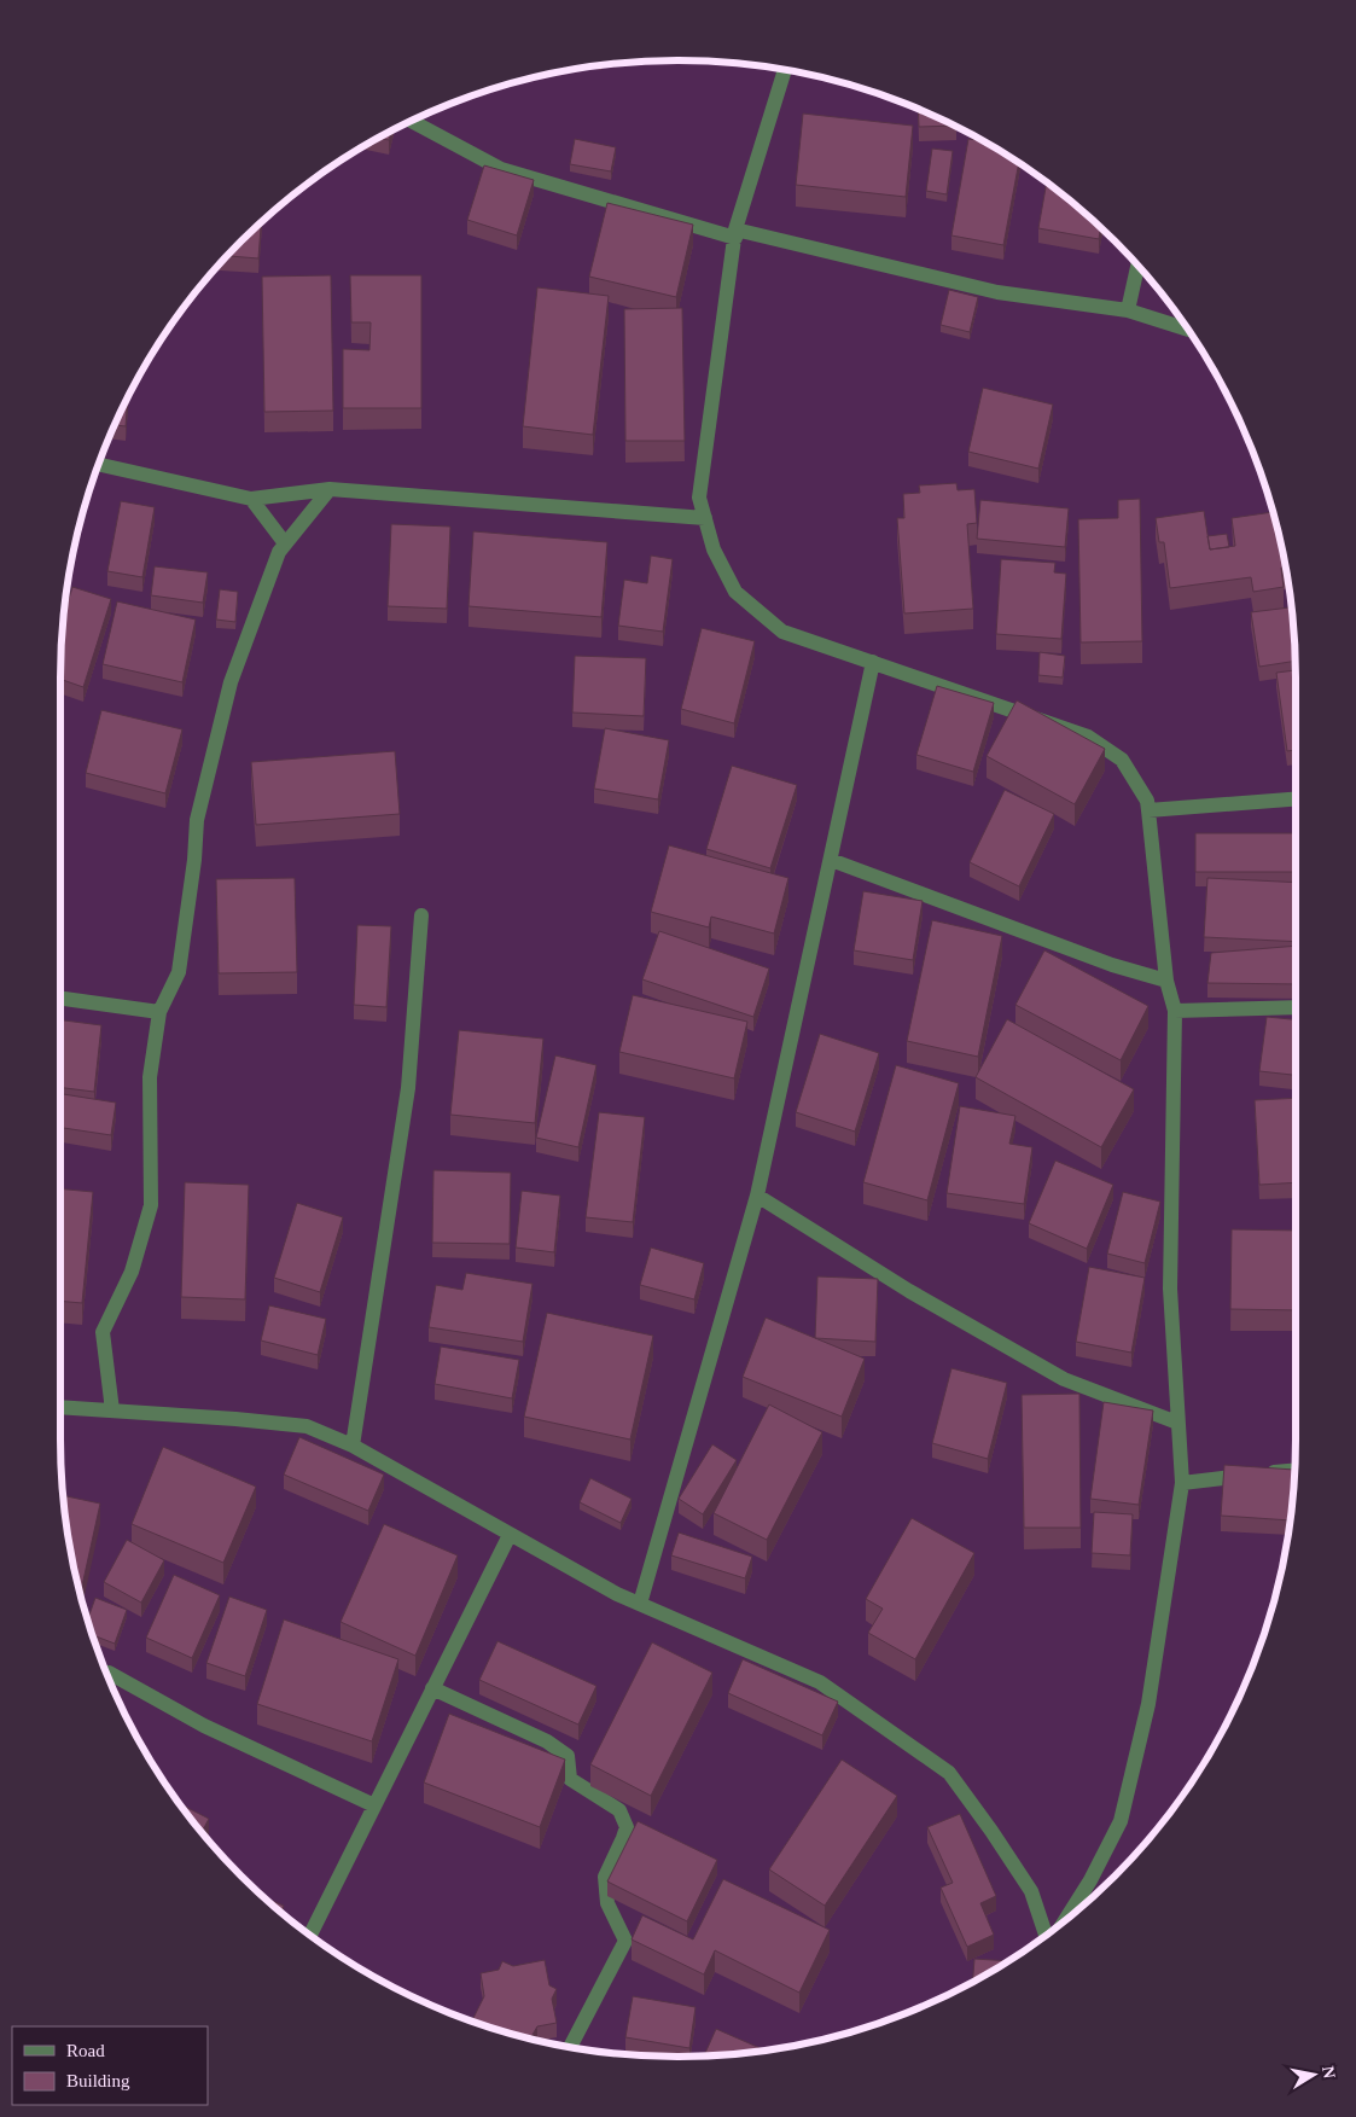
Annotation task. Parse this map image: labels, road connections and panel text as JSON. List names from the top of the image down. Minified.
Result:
{"legend":["Road","Building"],"north":"right"}
